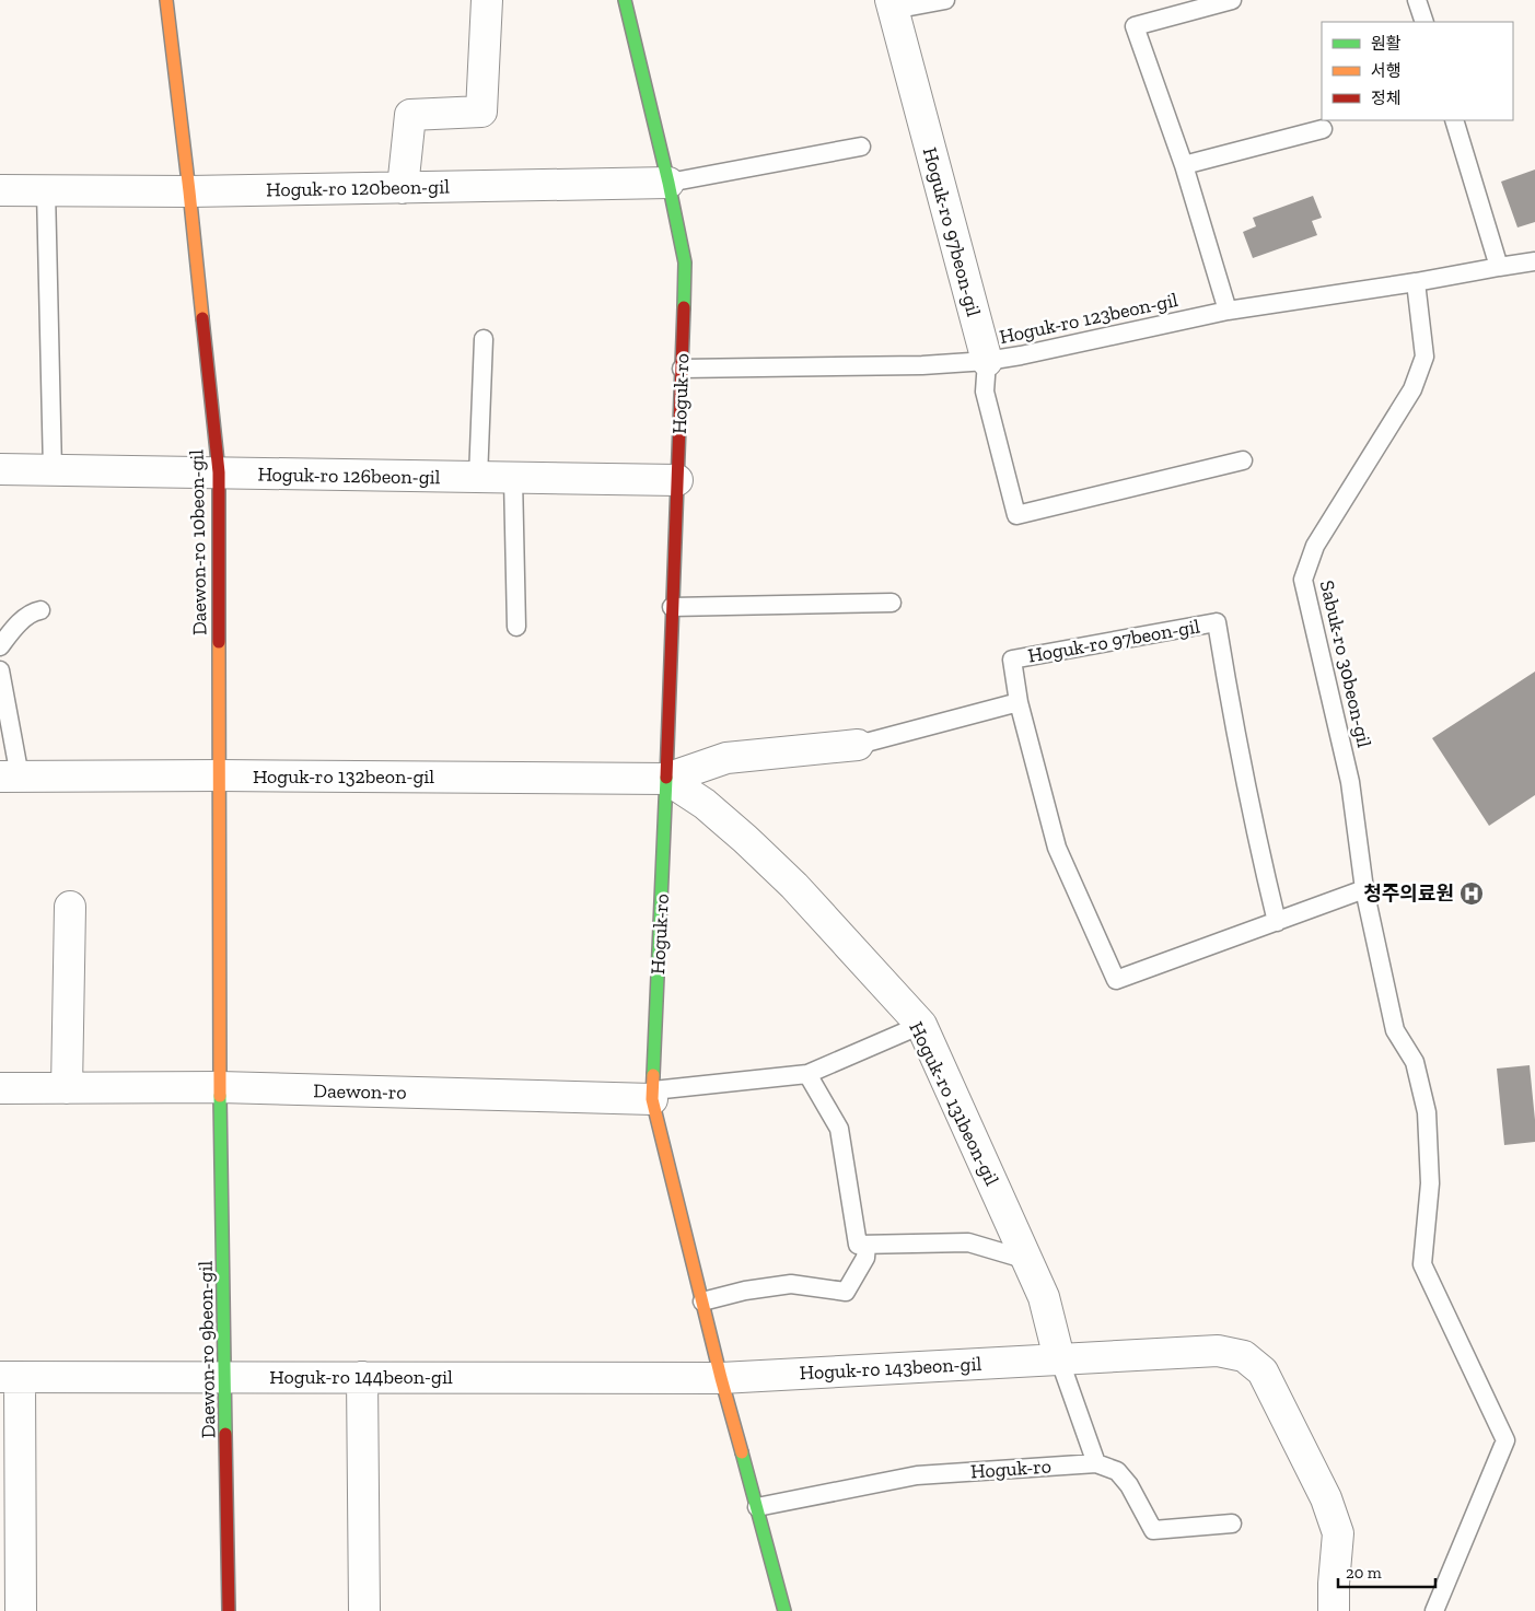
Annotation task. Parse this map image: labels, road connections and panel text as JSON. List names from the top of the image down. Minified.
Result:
{"streets":{"street":["Hoguk-ro 120beon-gil","Hoguk-ro 97beon-gil","Hoguk-ro","Hoguk-ro 126beon-gil","Daewon-ro 10beon-gil","Hoguk-ro 132beon-gil","Daewon-ro","Hoguk-ro 131beon-gil","Daewon-ro 9beon-gil","Hoguk-ro 143beon-gil","Hoguk-ro 144beon-gil"],"lane":["Hoguk-ro 123beon-gil","Sabuk-ro 30beon-gil"]},"crossings":[["Hoguk-ro 120beon-gil","Hoguk-ro"],["Hoguk-ro 120beon-gil","Daewon-ro 10beon-gil"],["Hoguk-ro 97beon-gil","Hoguk-ro 123beon-gil"],["Hoguk-ro 123beon-gil","Hoguk-ro"],["Hoguk-ro 123beon-gil","Sabuk-ro 30beon-gil"],["Hoguk-ro","Hoguk-ro 126beon-gil"],["Hoguk-ro","Hoguk-ro 132beon-gil"],["Hoguk-ro","Daewon-ro"],["Hoguk-ro","Hoguk-ro 131beon-gil"],["Hoguk-ro","Hoguk-ro 143beon-gil"],["Hoguk-ro","Hoguk-ro 144beon-gil"],["Hoguk-ro 126beon-gil","Daewon-ro 10beon-gil"],["Daewon-ro 10beon-gil","Hoguk-ro 132beon-gil"],["Daewon-ro 10beon-gil","Daewon-ro"],["Daewon-ro 10beon-gil","Daewon-ro 9beon-gil"],["Hoguk-ro 132beon-gil","Hoguk-ro 131beon-gil"],["Daewon-ro","Daewon-ro 9beon-gil"],["Hoguk-ro 131beon-gil","Hoguk-ro 143beon-gil"],["Daewon-ro 9beon-gil","Hoguk-ro 144beon-gil"],["Hoguk-ro 143beon-gil","Hoguk-ro 144beon-gil"]],"places":{"hospital":["청주의료원"]},"legend":["원활","서행","정체"],"scale_bar":"20 m"}
